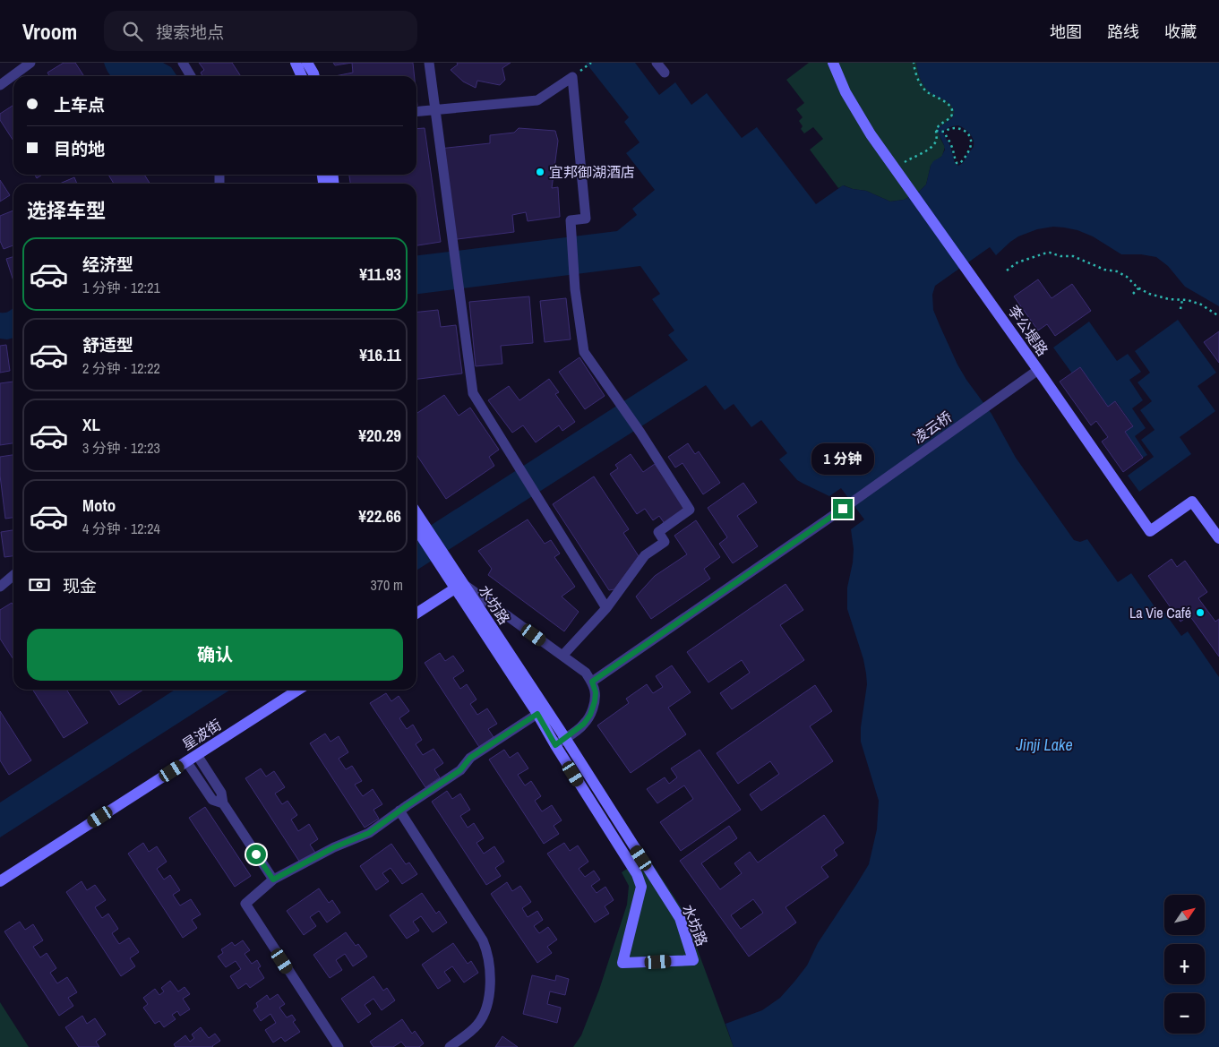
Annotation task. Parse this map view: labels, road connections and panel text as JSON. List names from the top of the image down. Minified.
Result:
{"streets":{"street":["李公堤路","凌云桥","水坊路","星波街"]},"crossings":[["李公堤路","凌云桥"]],"water":["Jinji Lake"],"places":["宜邦御湖酒店","La Vie Café"],"north":"top right","page":{"header":"Vroom","search":"搜索地点","nav":["地图","路线","收藏"],"banner":["上车点","目的地"],"heading":"选择车型","list":[{"name":"经济型","note":"1 分钟 · 12:21","value":"¥11.93"},{"name":"舒适型","note":"2 分钟 · 12:22","value":"¥16.11"},{"name":"XL","note":"3 分钟 · 12:23","value":"¥20.29"},{"name":"Moto","note":"4 分钟 · 12:24","value":"¥22.66"}],"bubble":"1 分钟","pay":["现金","370 m"],"buttons":"确认","map_buttons":["+","−"]}}
